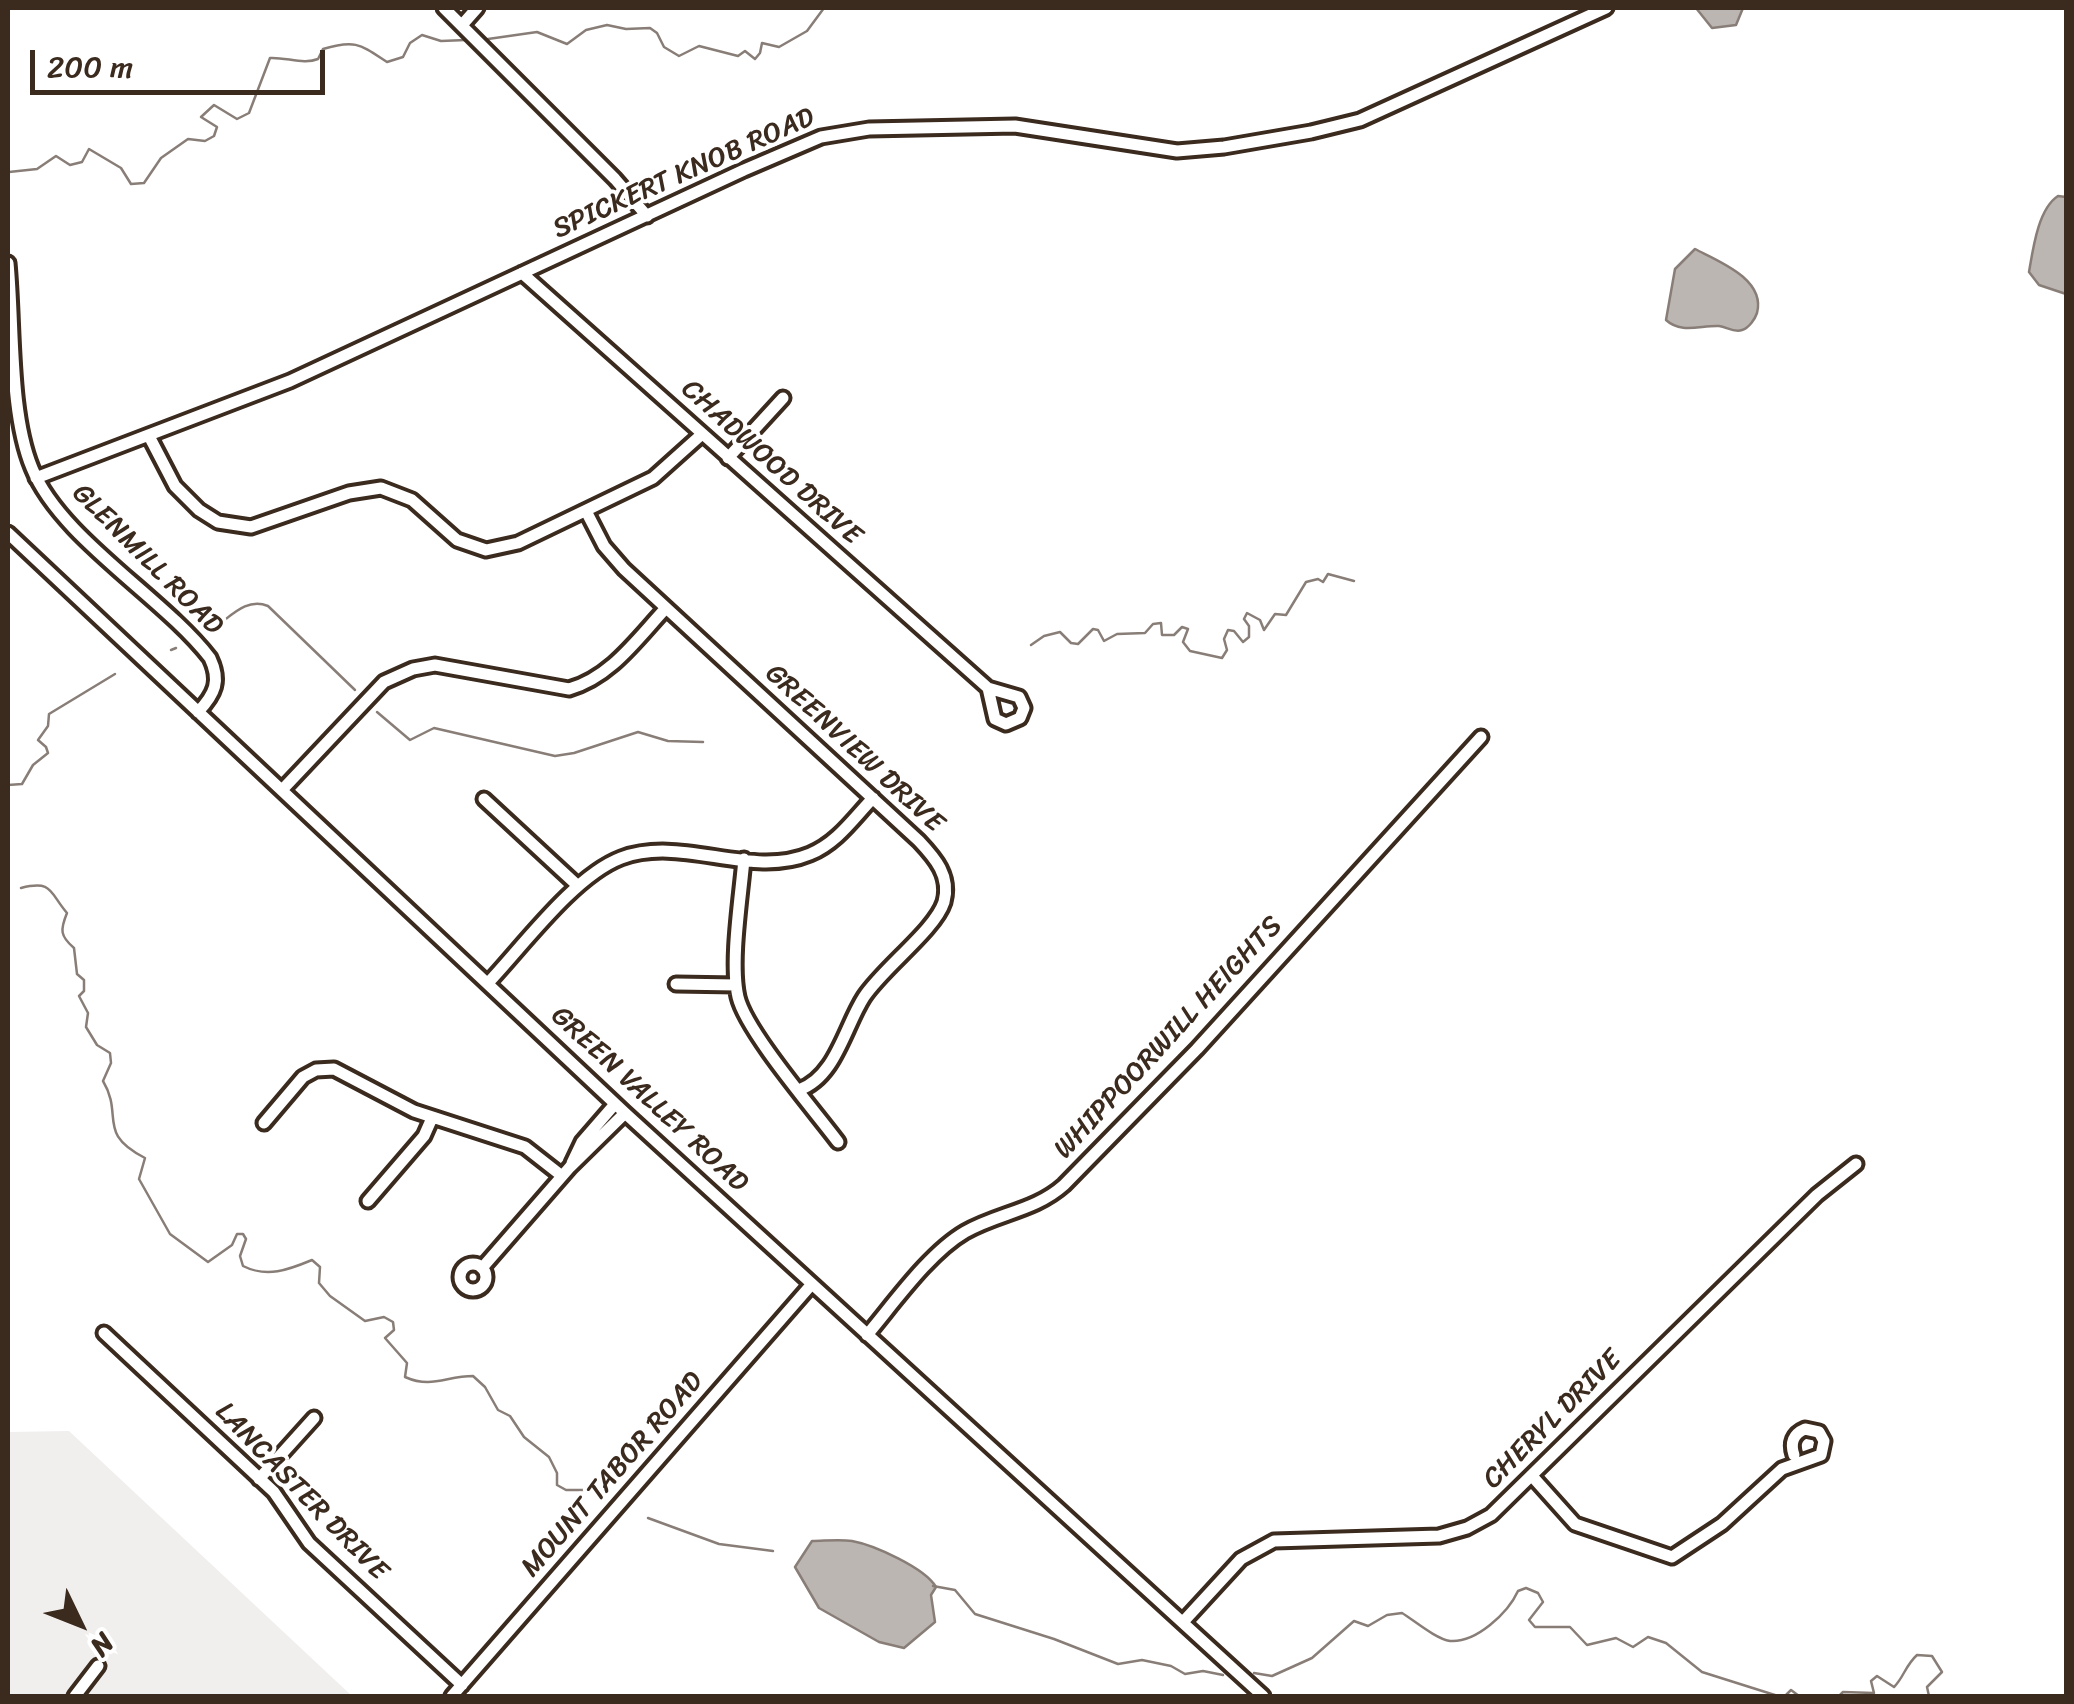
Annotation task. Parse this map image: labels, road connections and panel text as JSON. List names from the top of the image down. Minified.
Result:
{"streets":{"street":["SPICKERT KNOB ROAD","CHADWOOD DRIVE","GLENMILL ROAD","GREENVIEW DRIVE","WHIPPOORWILL HEIGHTS","GREEN VALLEY ROAD","CHERYL DRIVE","MOUNT TABOR ROAD","LANCASTER DRIVE"]},"crossings":[["SPICKERT KNOB ROAD","CHADWOOD DRIVE"],["SPICKERT KNOB ROAD","GLENMILL ROAD"],["GLENMILL ROAD","GREEN VALLEY ROAD"],["WHIPPOORWILL HEIGHTS","GREEN VALLEY ROAD"],["GREEN VALLEY ROAD","CHERYL DRIVE"],["GREEN VALLEY ROAD","MOUNT TABOR ROAD"],["MOUNT TABOR ROAD","LANCASTER DRIVE"]],"scale_bar":"200 m","north":"bottom right"}
